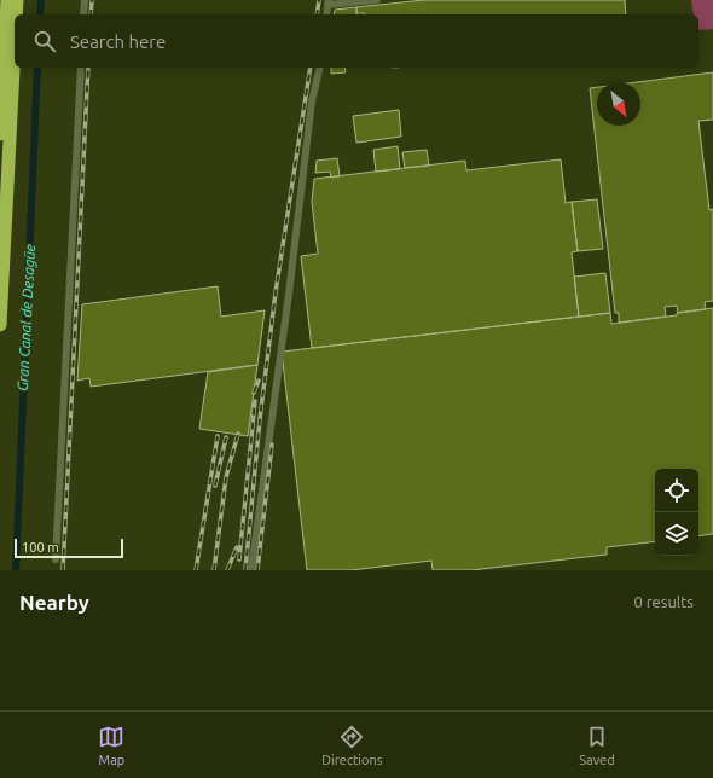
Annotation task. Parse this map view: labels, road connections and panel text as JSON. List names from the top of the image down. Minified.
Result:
{"water":["Gran Canal de Desagüe"],"scale_bar":"100 m","north":"bottom right","page":{"search":"Search here","scale":"100 m","heading":["Nearby","0 results"],"nav":["Map","Directions","Saved"]}}
